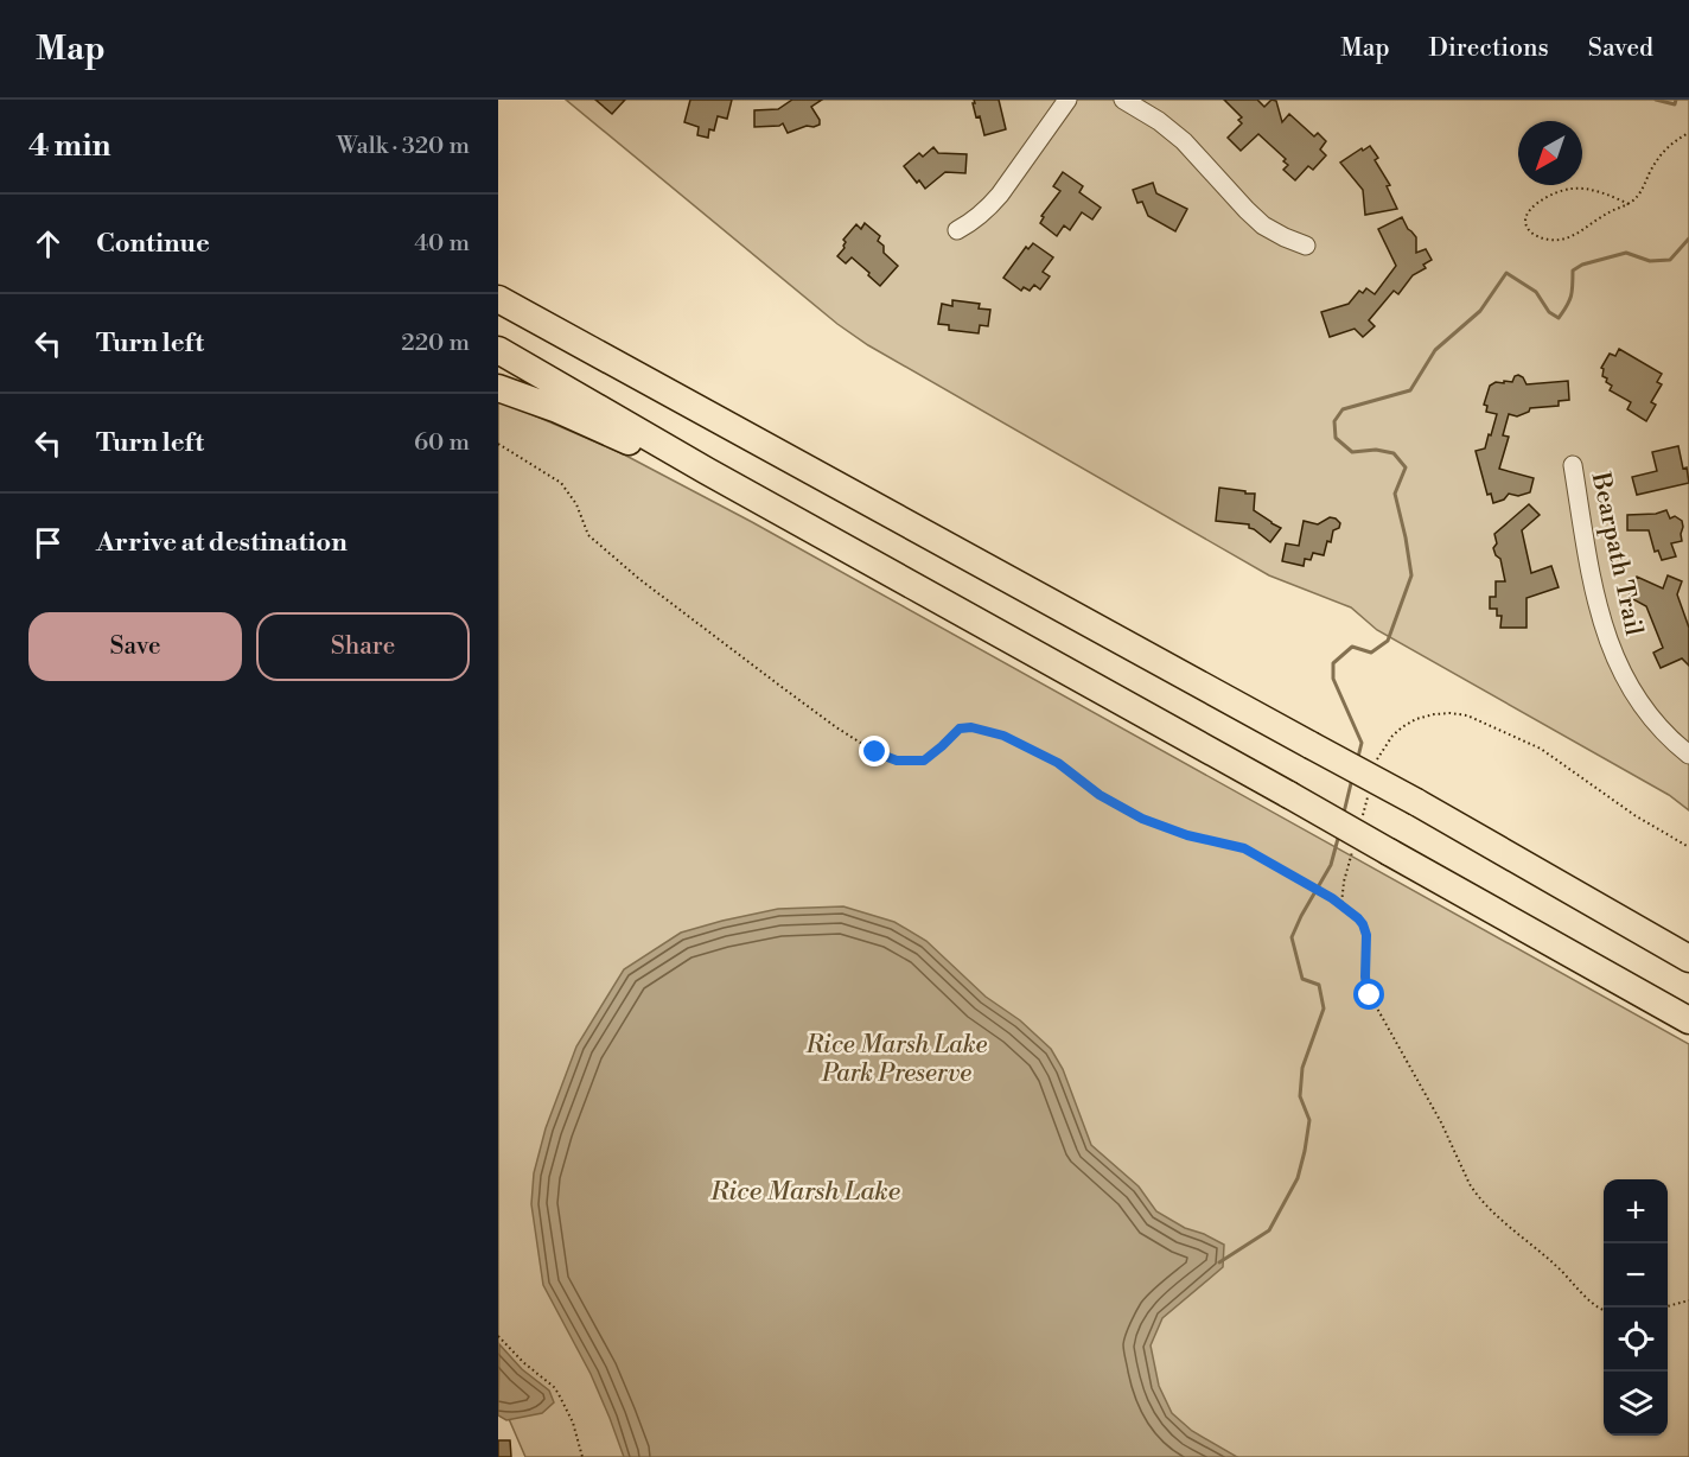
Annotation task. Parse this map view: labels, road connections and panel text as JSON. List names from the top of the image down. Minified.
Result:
{"streets":{"street":["Bearpath Trail"]},"water":["Rice Marsh Lake"],"parks":["Rice Marsh Lake Park Preserve"],"north":"bottom left","page":{"header":"Map","nav":["Map","Directions","Saved"],"heading":["4 min","Walk · 320 m"],"list":[["Continue","40 m"],["Turn left","220 m"],["Turn left","60 m"],"Arrive at destination"],"buttons":["Save","Share"],"map_buttons":["+","−"]}}
